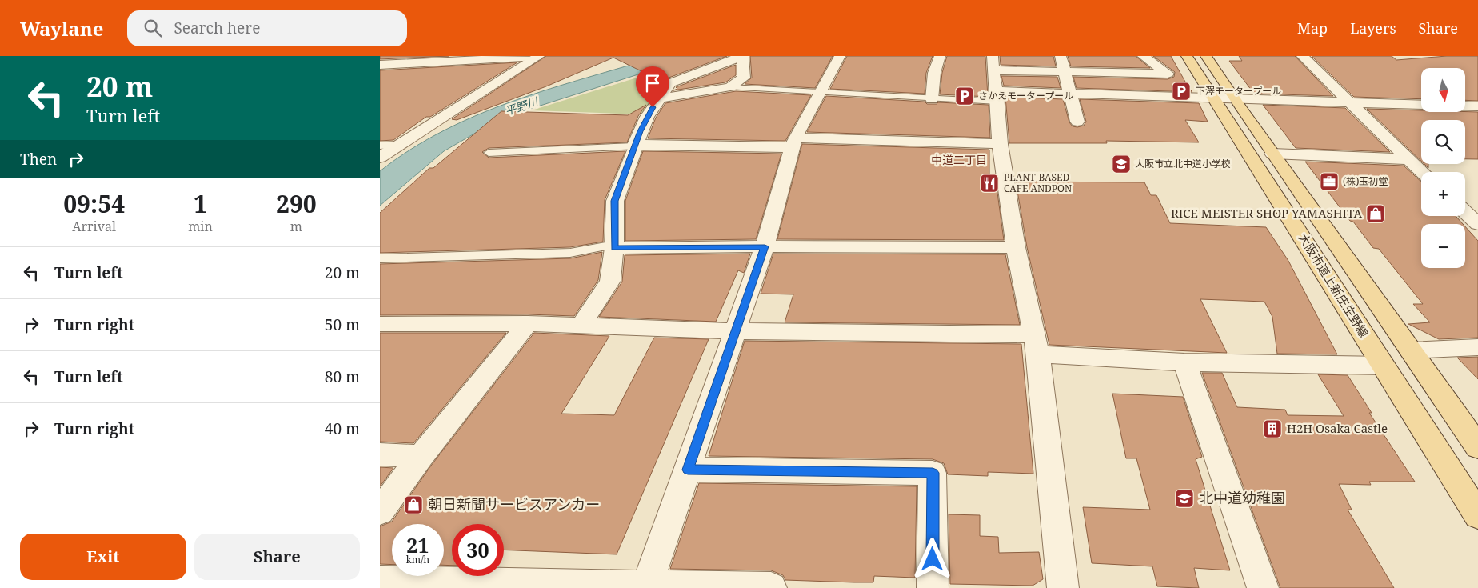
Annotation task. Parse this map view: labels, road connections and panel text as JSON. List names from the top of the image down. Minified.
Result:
{"streets":{"main road":["大阪市道上新庄生野線"]},"districts":["中道二丁目"],"water":["平野川"],"places":{"parking":["下澤モータープール","さかえモータープール"],"school or university":["大阪市立北中道小学校","北中道幼稚園"],"office":["(株)玉初堂"],"restaurant":["PLANT-BASED CAFE ANDPON"],"shop":["RICE MEISTER SHOP YAMASHITA","朝日新聞サービスアンカー"],"building":["H2H Osaka Castle"]},"north":"bottom","page":{"header":"Waylane","search":"Search here","nav":["Map","Layers","Share"],"turn":["20 m","Turn left"],"map_buttons":["+","−"],"then":"Then","eta":["09:54","Arrival","1","min","290","m"],"list":[{"name":"Turn left","value":"20 m"},{"name":"Turn right","value":"50 m"},{"name":"Turn left","value":"80 m"},{"name":"Turn right","value":"40 m"}],"speed":"21 km/h","limit":"30","buttons":["Exit","Share"]}}
